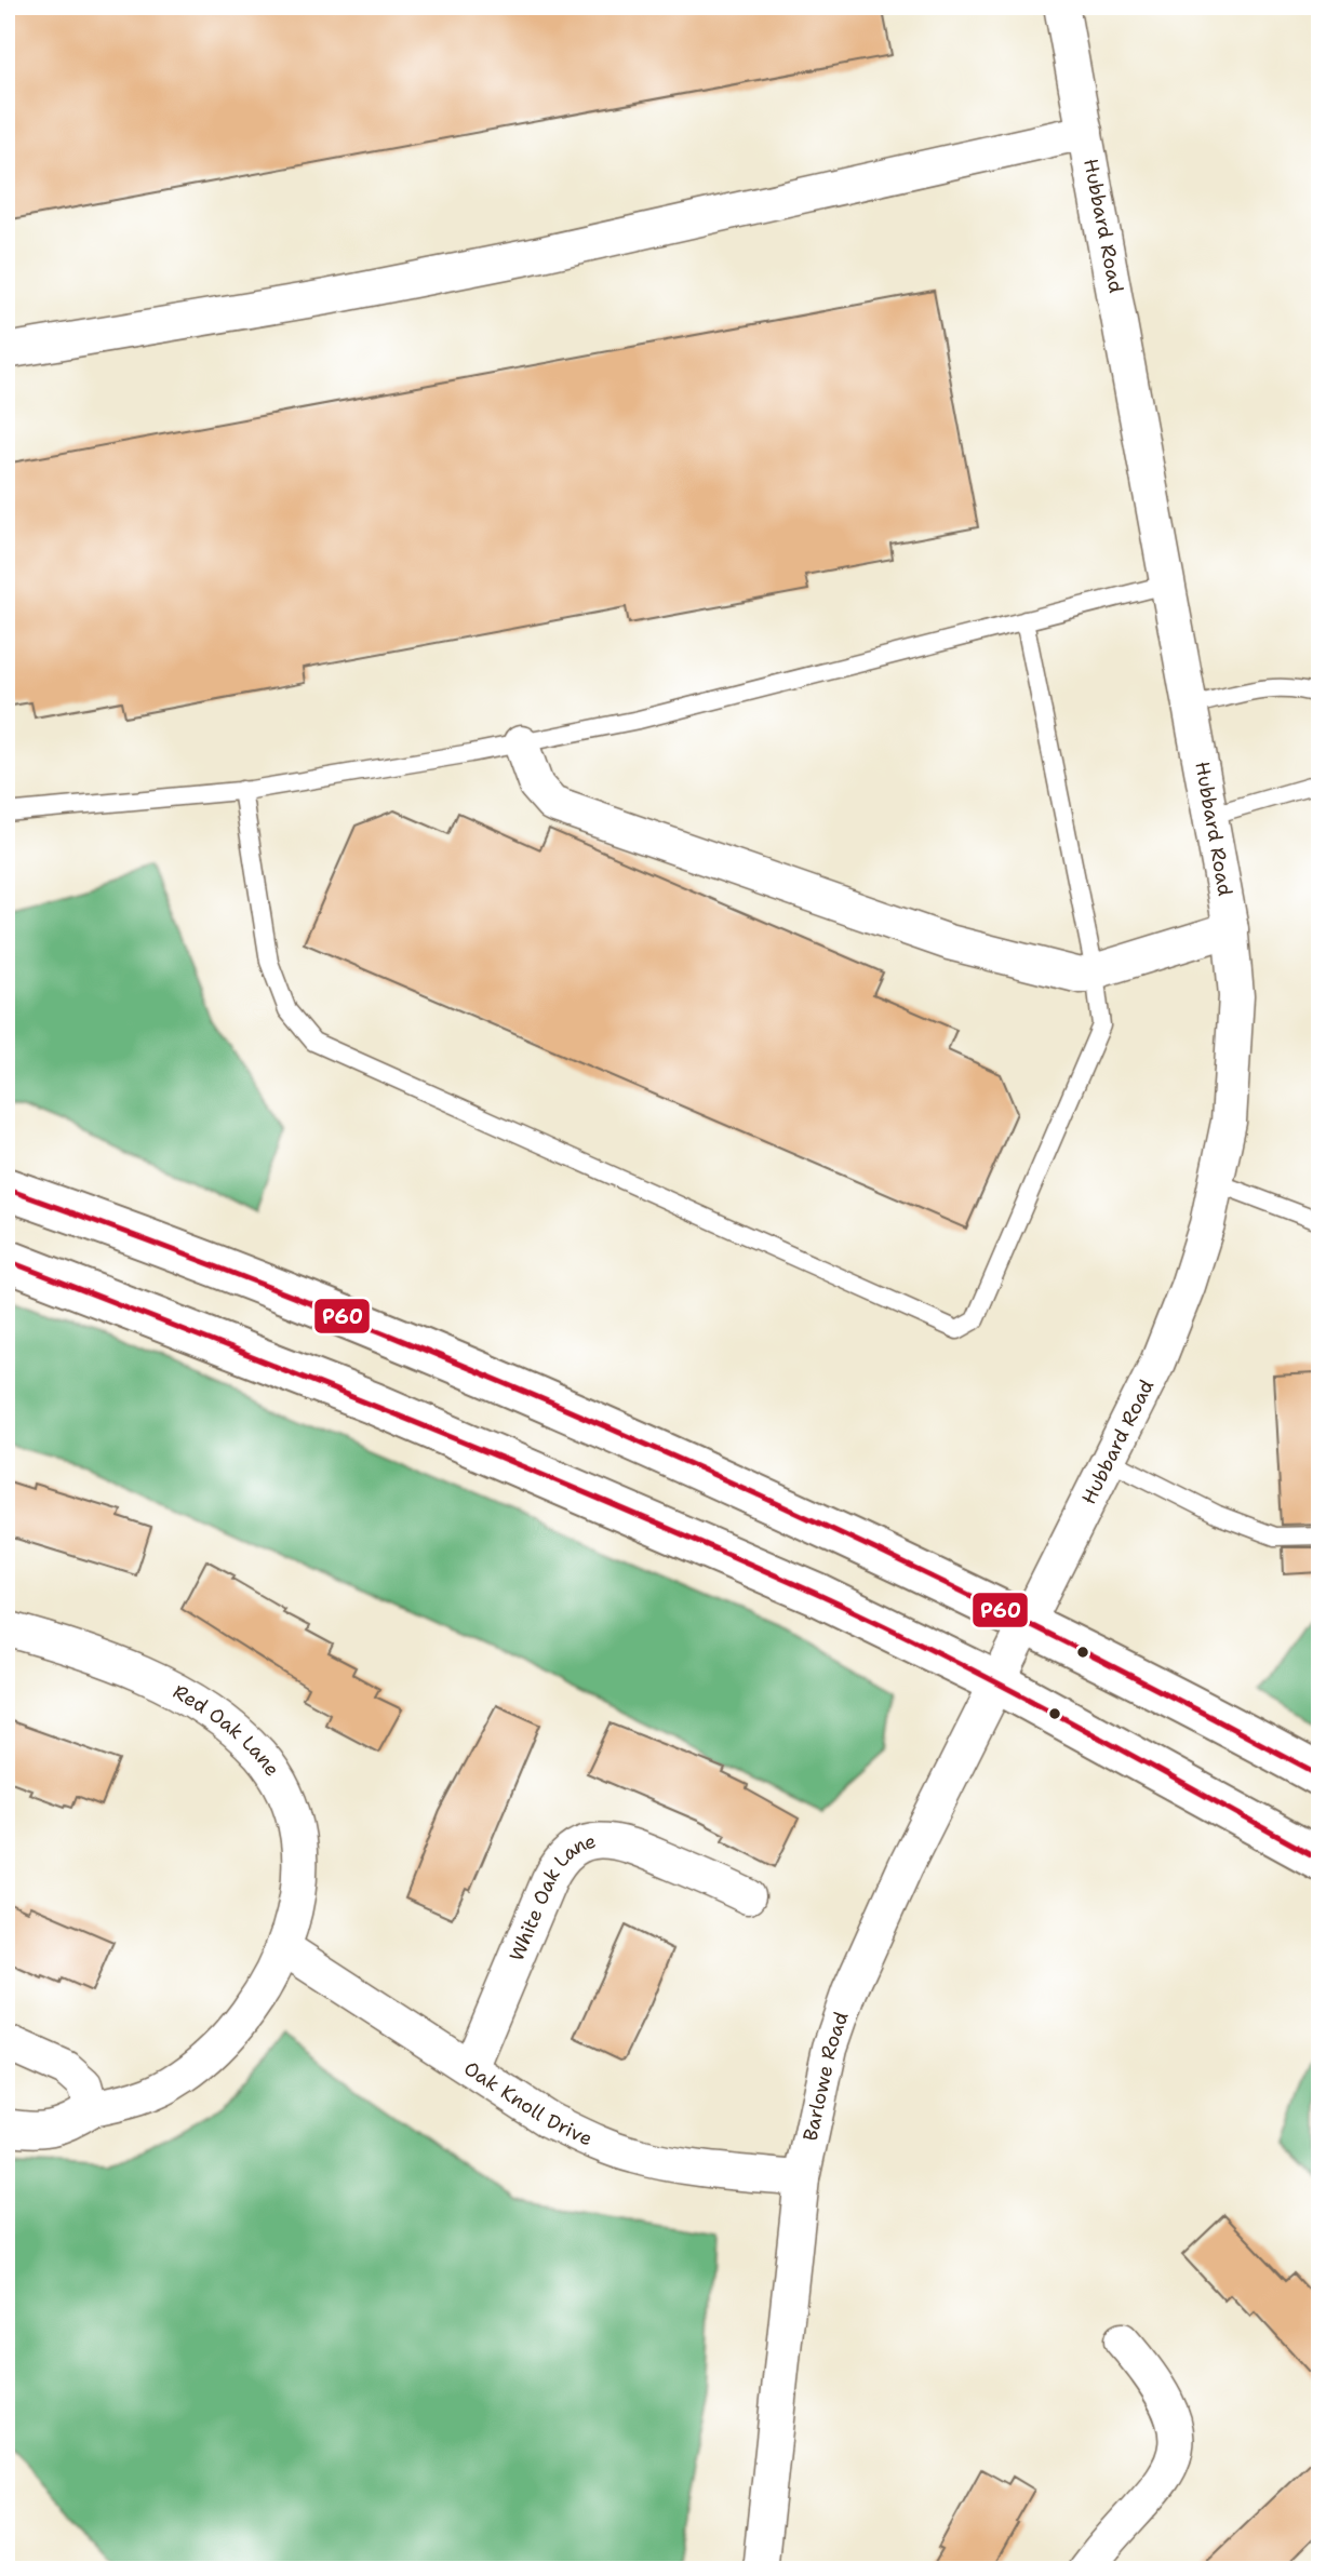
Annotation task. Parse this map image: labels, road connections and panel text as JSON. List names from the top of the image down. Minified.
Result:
{"streets":{"street":["Hubbard Road","Red Oak Lane","White Oak Lane","Barlowe Road","Oak Knoll Drive"]},"crossings":[["Hubbard Road","Barlowe Road"],["Red Oak Lane","Oak Knoll Drive"],["White Oak Lane","Oak Knoll Drive"],["Barlowe Road","Oak Knoll Drive"]],"lines":["transit line P60"]}
